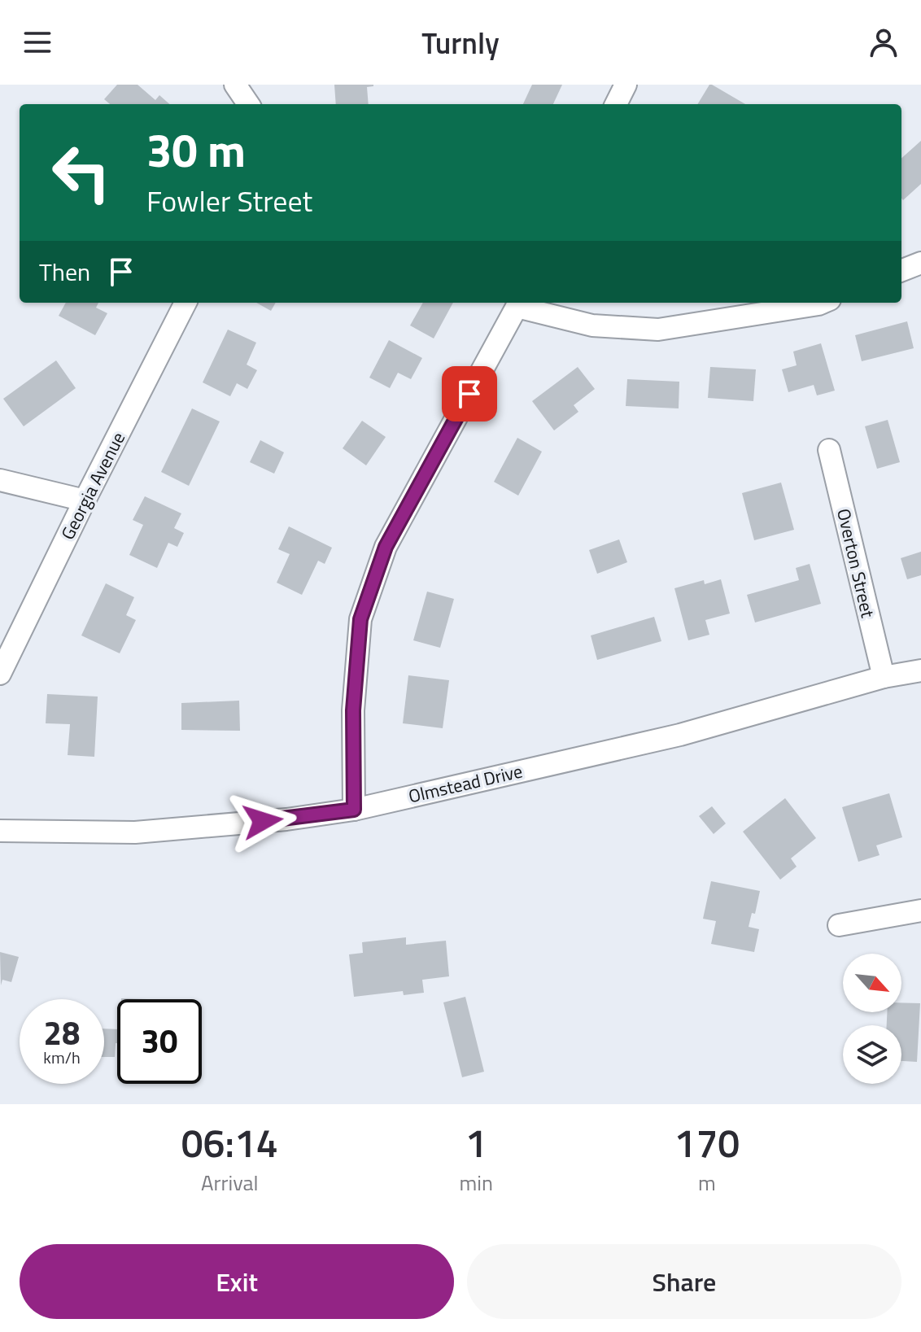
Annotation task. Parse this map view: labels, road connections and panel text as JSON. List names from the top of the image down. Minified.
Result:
{"streets":{"street":["Georgia Avenue","Overton Street","Olmstead Drive"]},"crossings":[["Overton Street","Olmstead Drive"]],"north":"bottom right","page":{"header":"Turnly","turn":["30 m","Fowler Street"],"then":"Then","speed":"28 km/h","limit":"30","eta":["06:14","Arrival","1","min","170","m"],"buttons":["Exit","Share"]}}
